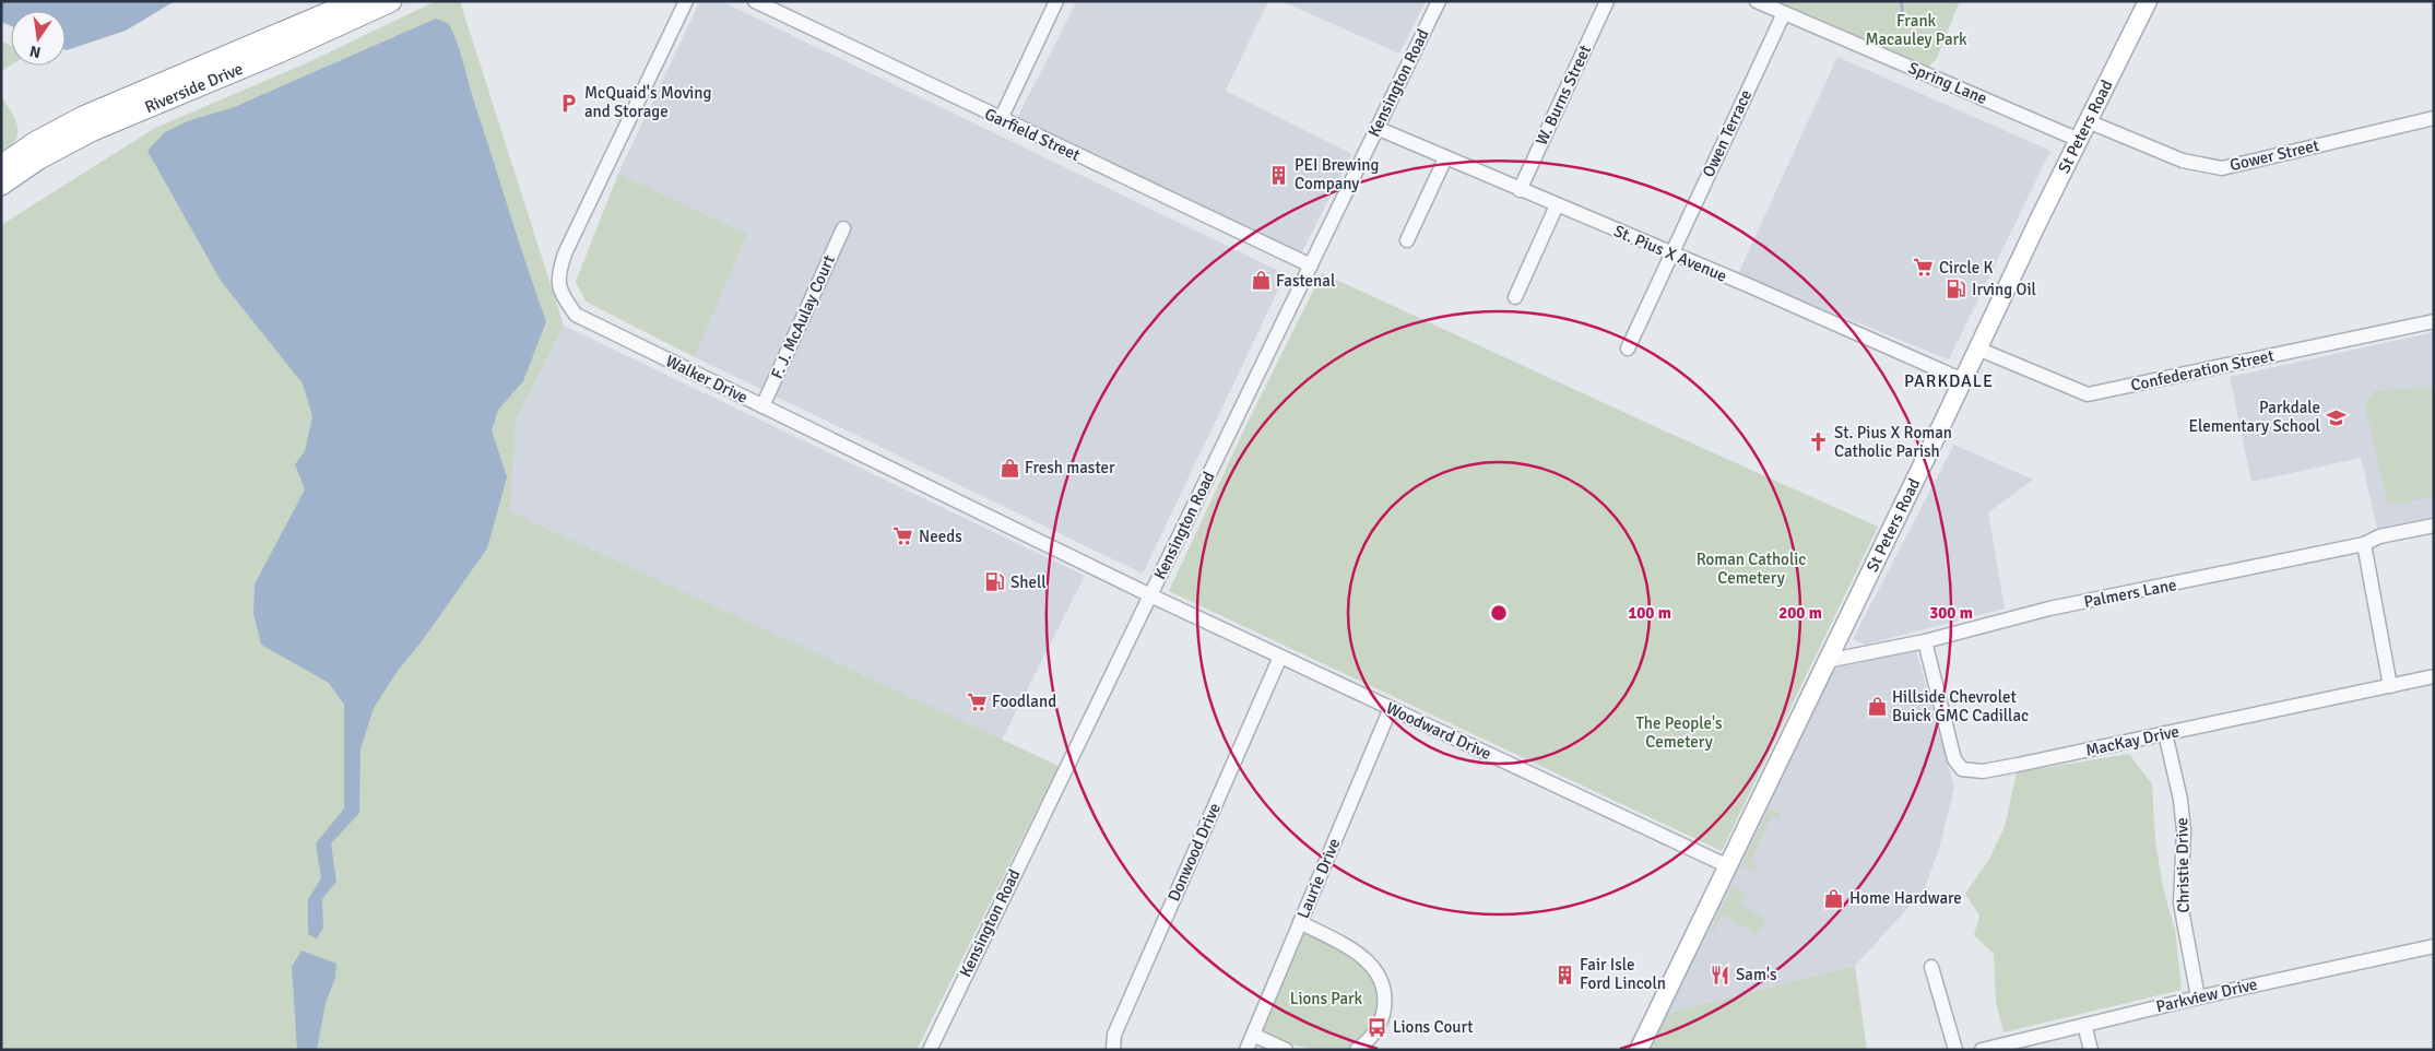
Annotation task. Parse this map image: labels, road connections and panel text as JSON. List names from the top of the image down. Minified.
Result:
{"streets":{"highway":["Riverside Drive"],"main road":["St Peters Road"],"street":["Kensington Road","Spring Lane","W. Burns Street","Owen Terrace","Garfield Street","Gower Street","St. Pius X Avenue","F. J. McAulay Court","Confederation Street","Walker Drive","Palmers Lane","Woodward Drive","MacKay Drive","Donwood Drive","Christie Drive","Laurie Drive","Parkview Drive"]},"crossings":[["Kensington Road","Garfield Street"],["Kensington Road","St. Pius X Avenue"],["Kensington Road","Walker Drive"],["Kensington Road","Woodward Drive"],["Spring Lane","St Peters Road"],["Spring Lane","Owen Terrace"],["W. Burns Street","St. Pius X Avenue"],["St Peters Road","Gower Street"],["St Peters Road","St. Pius X Avenue"],["St Peters Road","Confederation Street"],["St Peters Road","Palmers Lane"],["St Peters Road","Woodward Drive"],["Owen Terrace","St. Pius X Avenue"],["F. J. McAulay Court","Walker Drive"],["Walker Drive","Woodward Drive"],["Palmers Lane","MacKay Drive"],["Woodward Drive","Donwood Drive"],["Woodward Drive","Laurie Drive"],["MacKay Drive","Christie Drive"],["Christie Drive","Parkview Drive"]],"districts":["PARKDALE"],"parks":["Frank Macauley Park","Roman Catholic Cemetery","The People's Cemetery","Lions Park"],"places":{"parking":["McQuaid's Moving and Storage"],"building":["PEI Brewing Company","Fair Isle Ford Lincoln"],"supermarket":["Circle K","Needs","Foodland"],"shop":["Fastenal","Fresh master","Hillside Chevrolet Buick GMC Cadillac","Home Hardware"],"fuel station":["Irving Oil","Shell"],"school or university":["Parkdale Elementary School"],"church":["St. Pius X Roman Catholic Parish"],"restaurant":["Sam's"],"bus stop":["Lions Court"]},"north":"bottom","rings":["100 m","200 m","300 m"]}
